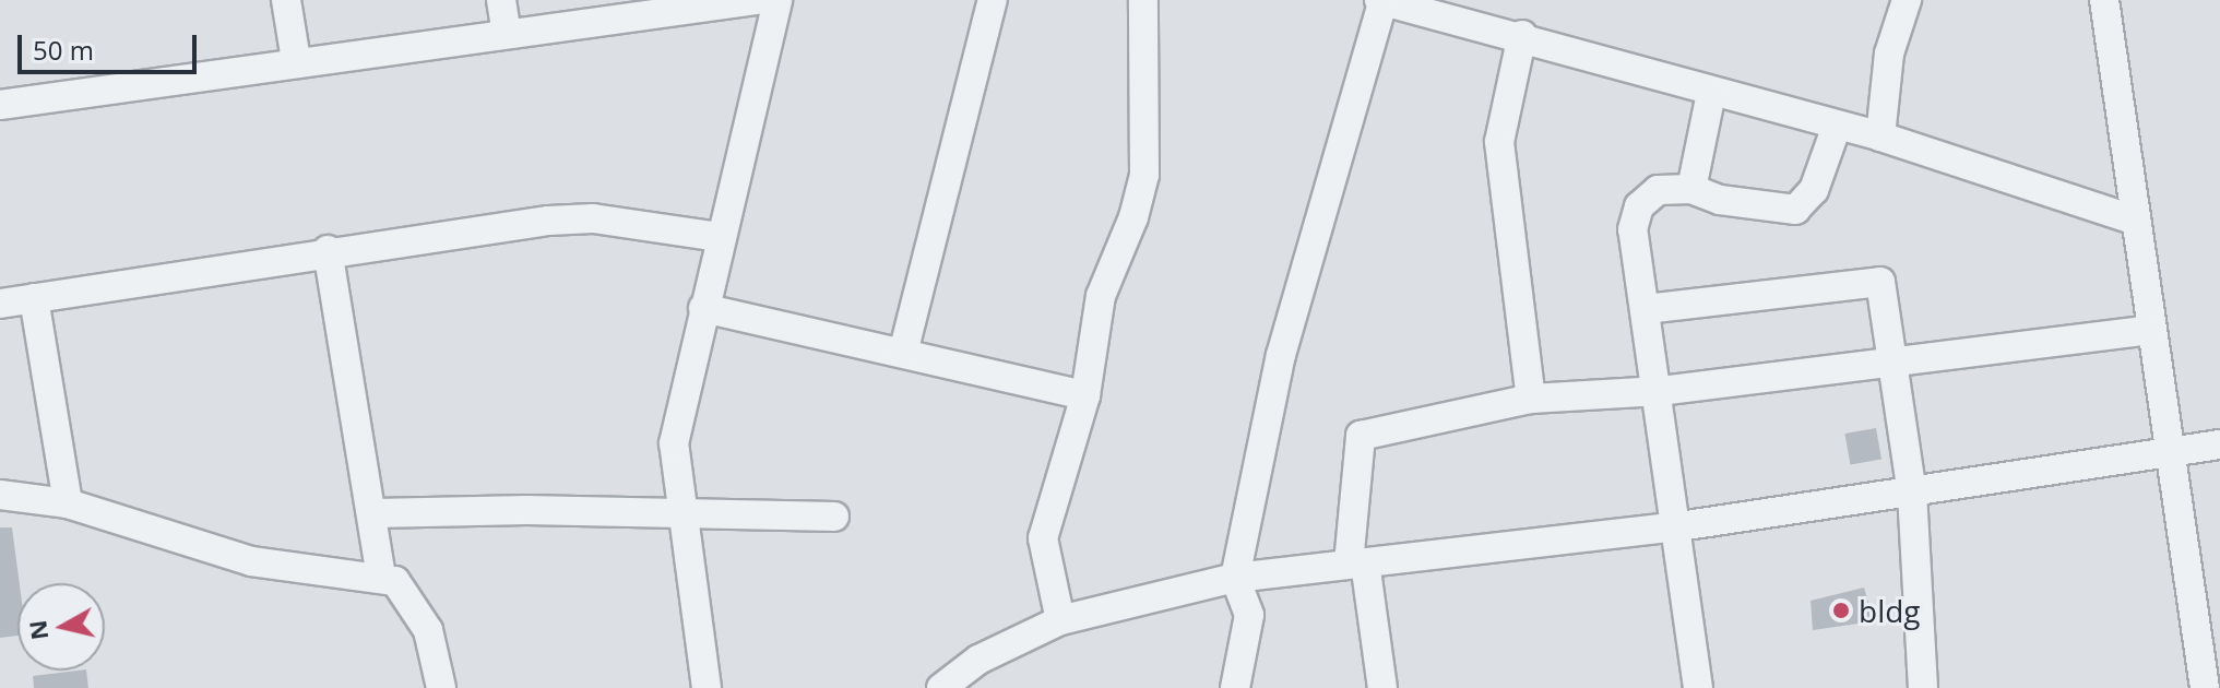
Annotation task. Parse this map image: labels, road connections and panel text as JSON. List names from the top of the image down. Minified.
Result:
{"places":["bldg"],"scale_bar":"50 m","north":"left"}
